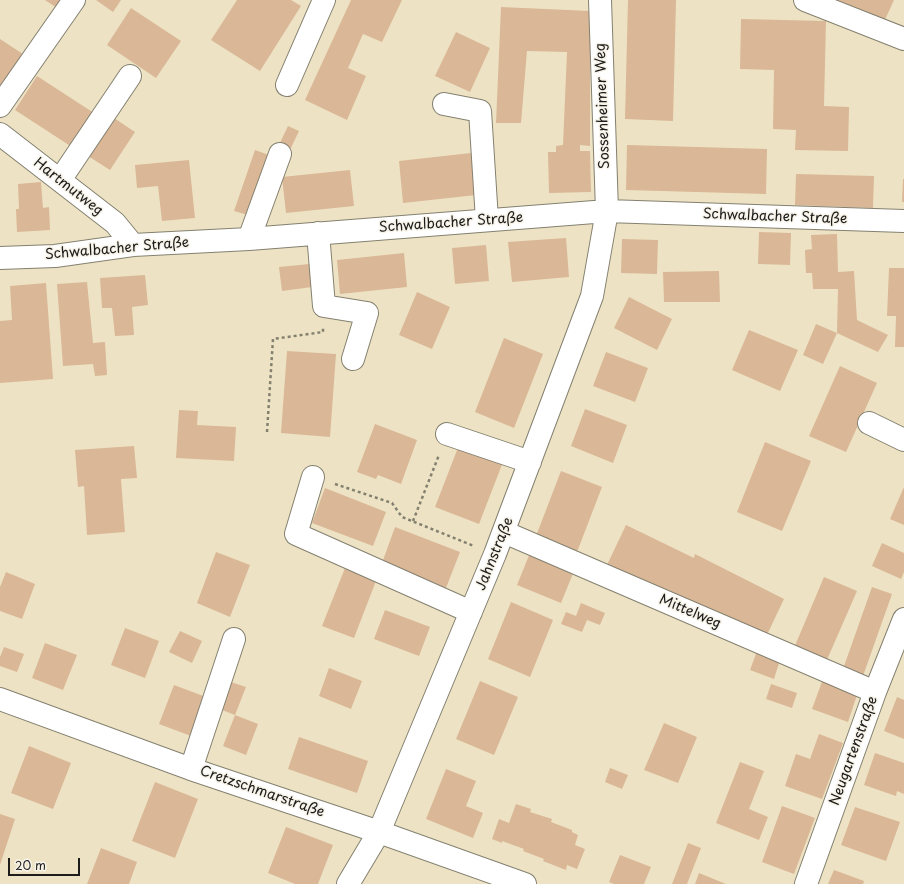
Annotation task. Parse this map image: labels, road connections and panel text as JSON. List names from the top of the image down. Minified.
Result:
{"streets":{"street":["Sossenheimer Weg","Hartmutweg","Schwalbacher Straße","Jahnstraße","Mittelweg","Neugartenstraße","Cretzschmarstraße"]},"crossings":[["Sossenheimer Weg","Schwalbacher Straße"],["Sossenheimer Weg","Jahnstraße"],["Hartmutweg","Schwalbacher Straße"],["Schwalbacher Straße","Jahnstraße"],["Jahnstraße","Mittelweg"],["Jahnstraße","Cretzschmarstraße"],["Mittelweg","Neugartenstraße"]],"scale_bar":"20 m"}
